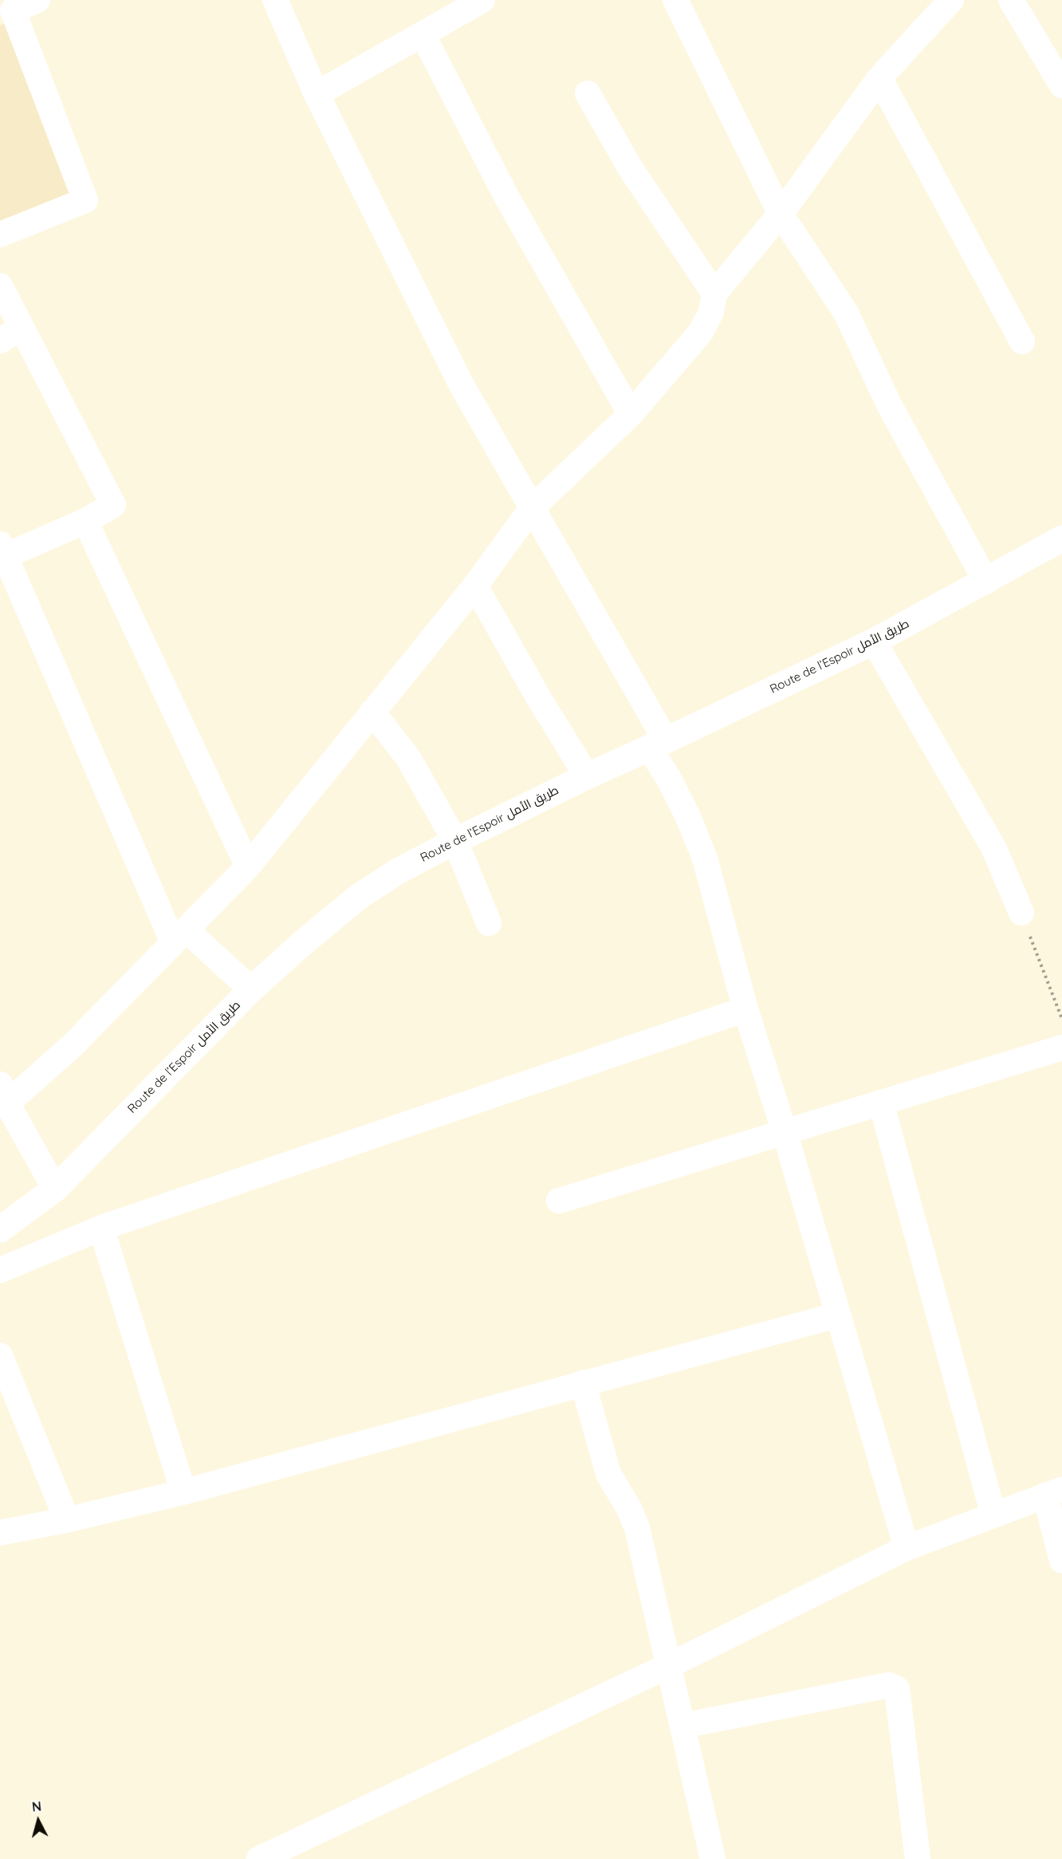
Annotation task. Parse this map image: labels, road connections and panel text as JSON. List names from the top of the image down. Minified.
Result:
{"streets":{"highway":["Route de l’Espoir طريق الأمل"]},"north":"top"}
